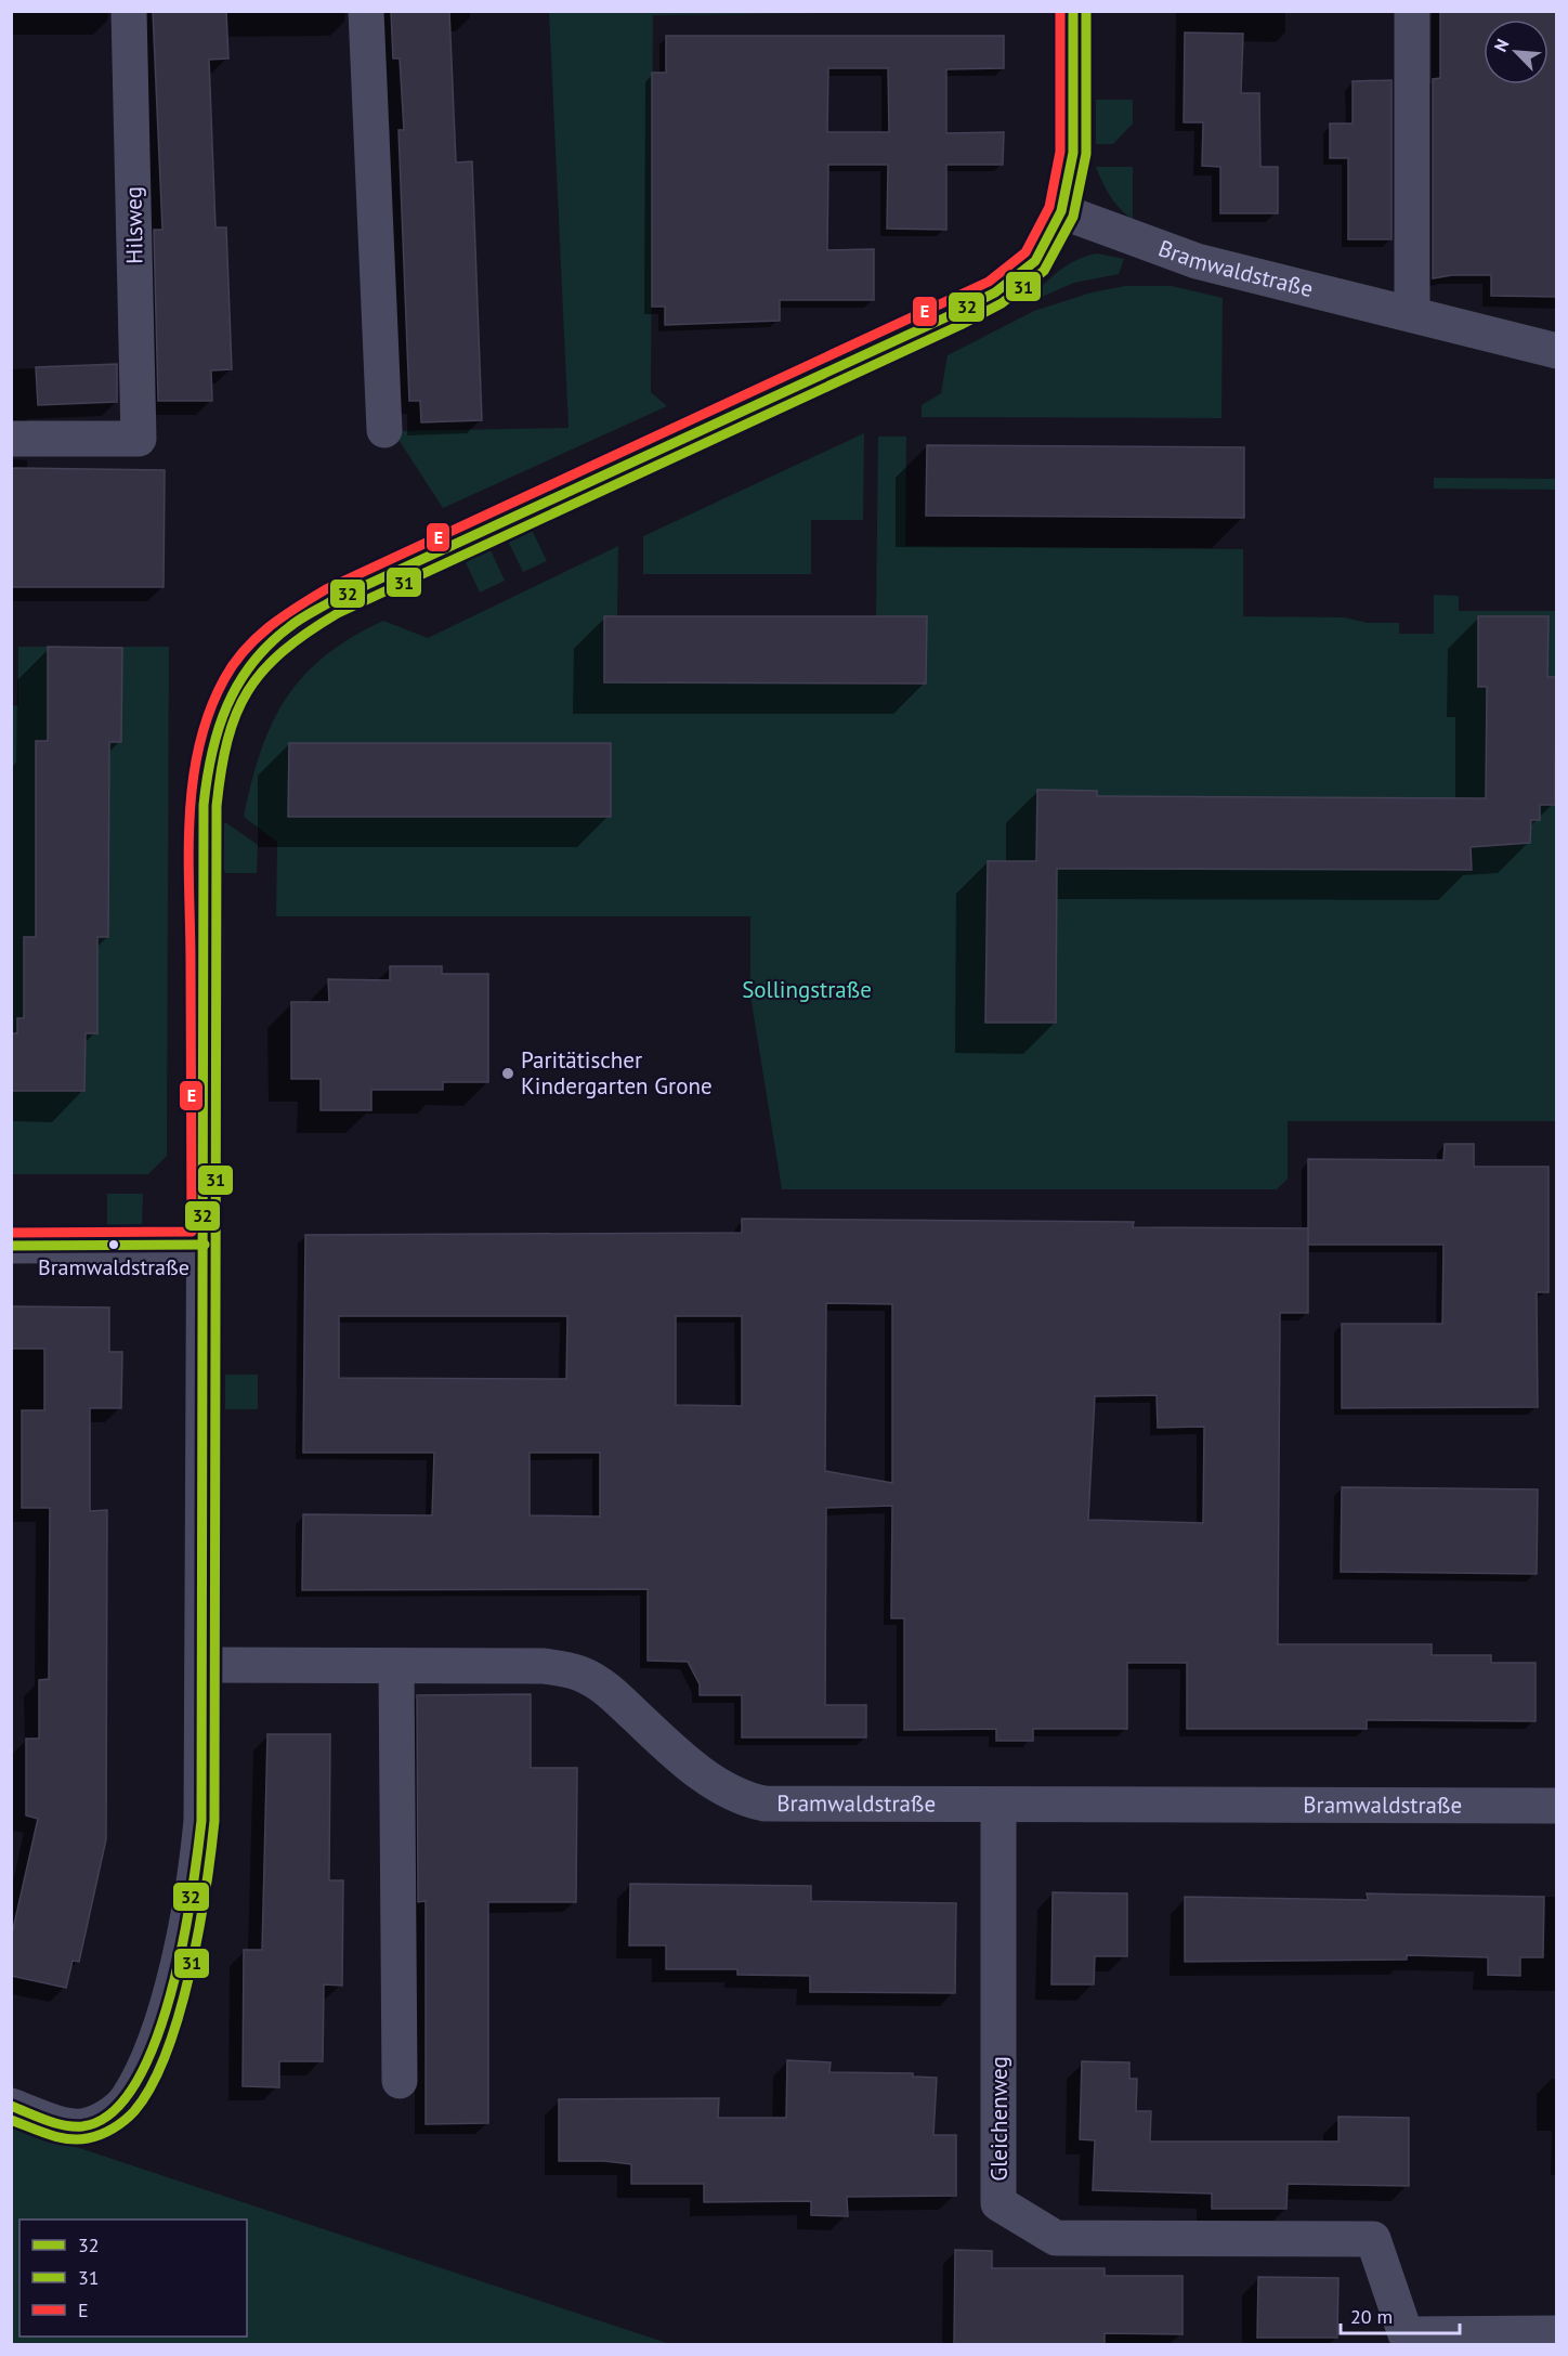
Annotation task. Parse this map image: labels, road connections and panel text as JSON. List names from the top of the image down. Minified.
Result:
{"streets":{"street":["Hilsweg","Bramwaldstraße","Gleichenweg"]},"crossings":[["Bramwaldstraße","Gleichenweg"]],"parks":["Sollingstraße"],"places":["Paritätischer Kindergarten Grone","Bramwaldstraße"],"lines":["transit line 32","transit line 31","transit line E"],"legend":["32","31","E"],"scale_bar":"20 m","north":"top left"}
